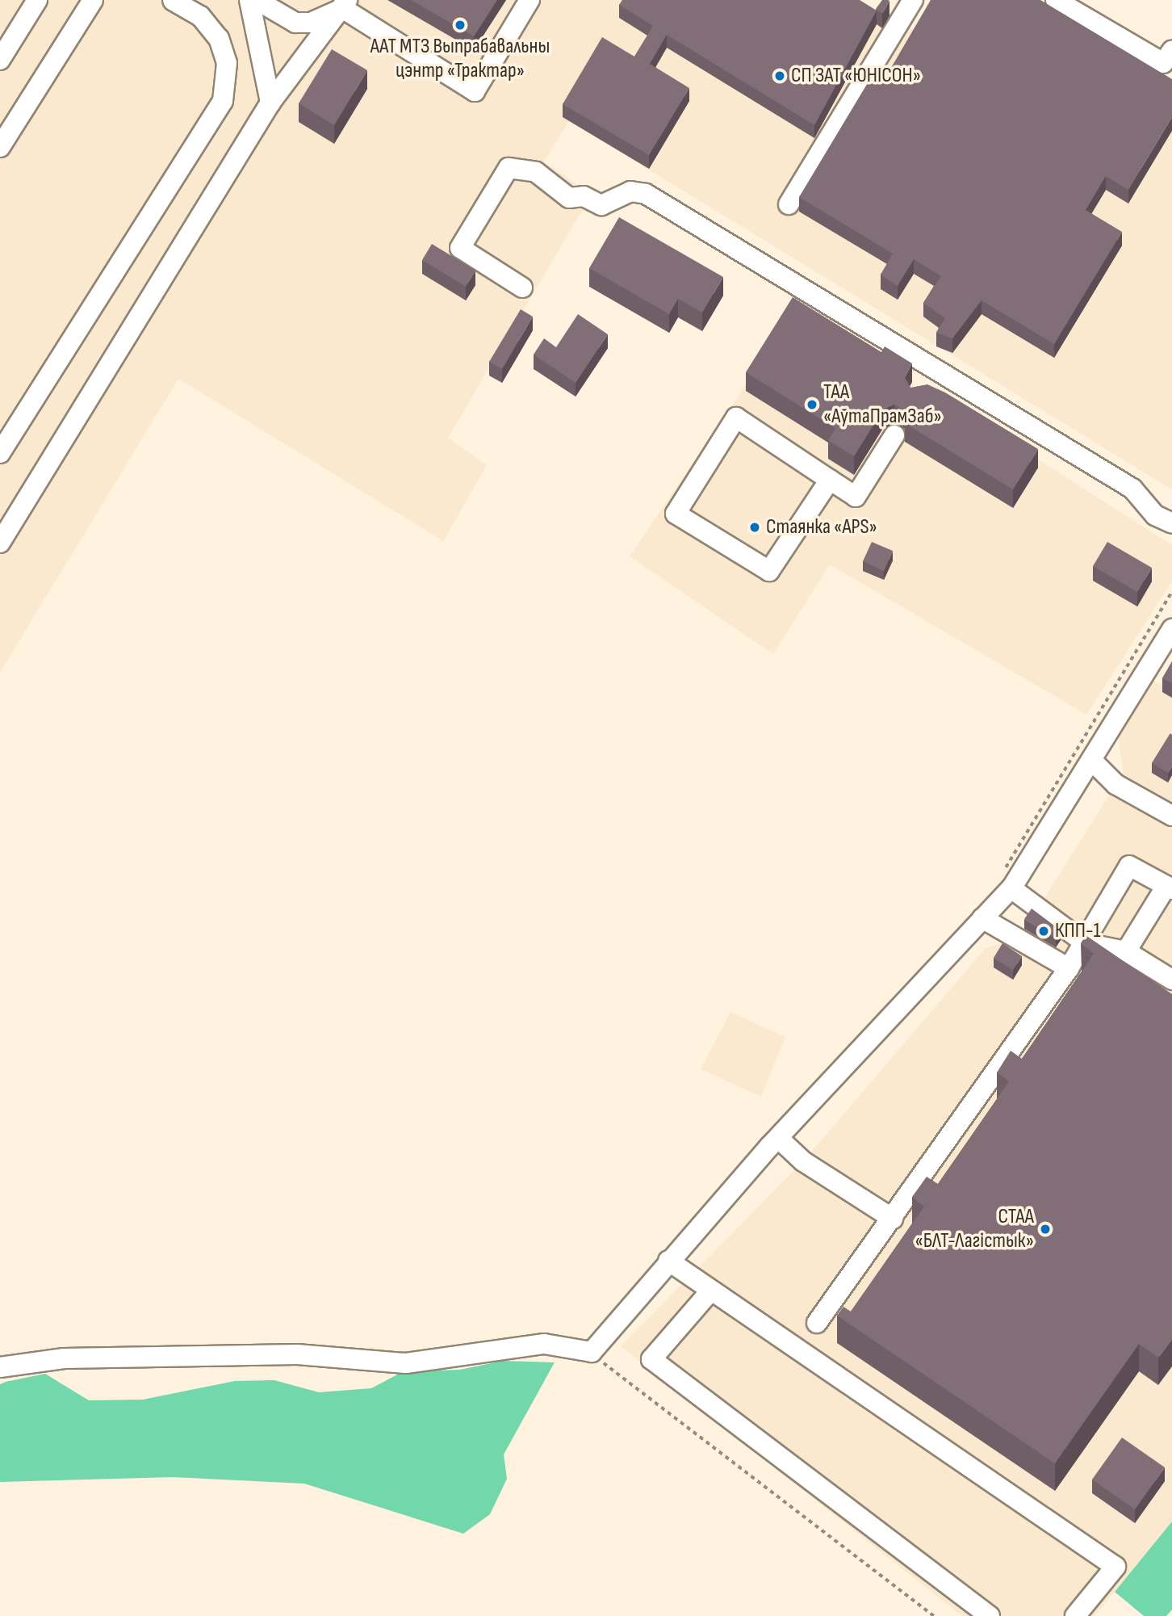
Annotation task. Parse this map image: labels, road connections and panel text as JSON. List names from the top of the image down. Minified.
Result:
{"places":["ААТ МТЗ Выпрабавальны цэнтр «Трактар»","СП ЗАТ «ЮНІСОН»","ТАА «АўтаПрамЗаб»","Стаянка «APS»","КПП-1","СТАА «БЛТ-Лагістык»"]}
